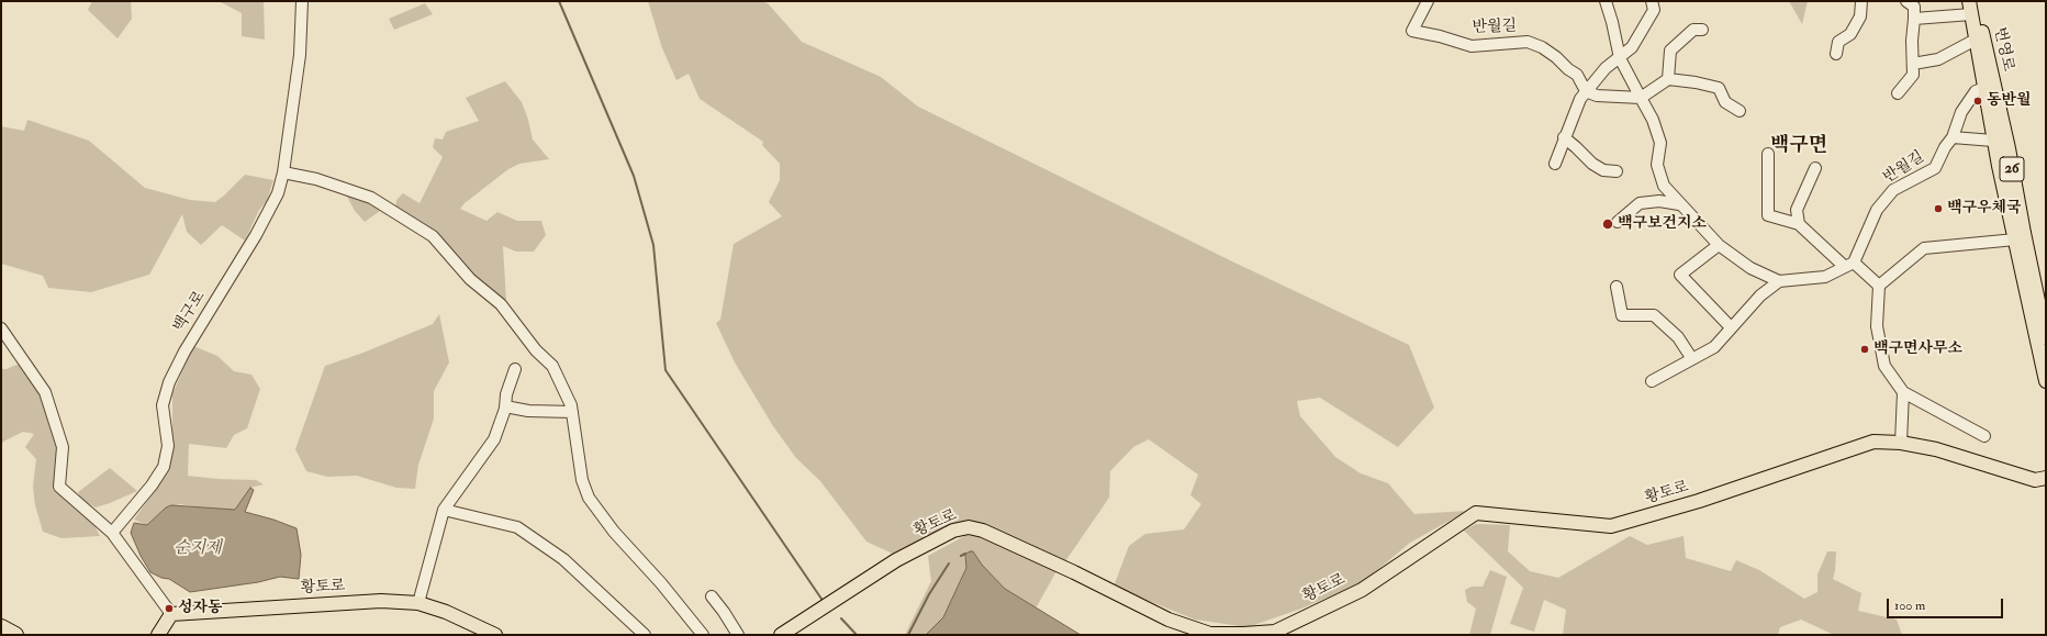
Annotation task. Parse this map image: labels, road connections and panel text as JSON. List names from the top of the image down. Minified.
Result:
{"streets":{"main road":["번영로","26","황토로"],"street":["반월길","백구로"]},"crossings":[["반월길","번영로"]],"districts":["백구면"],"water":["순지제"],"places":["동반월","백구우체국","백구보건지소","백구면사무소","성자동"],"scale_bar":"100 m"}
